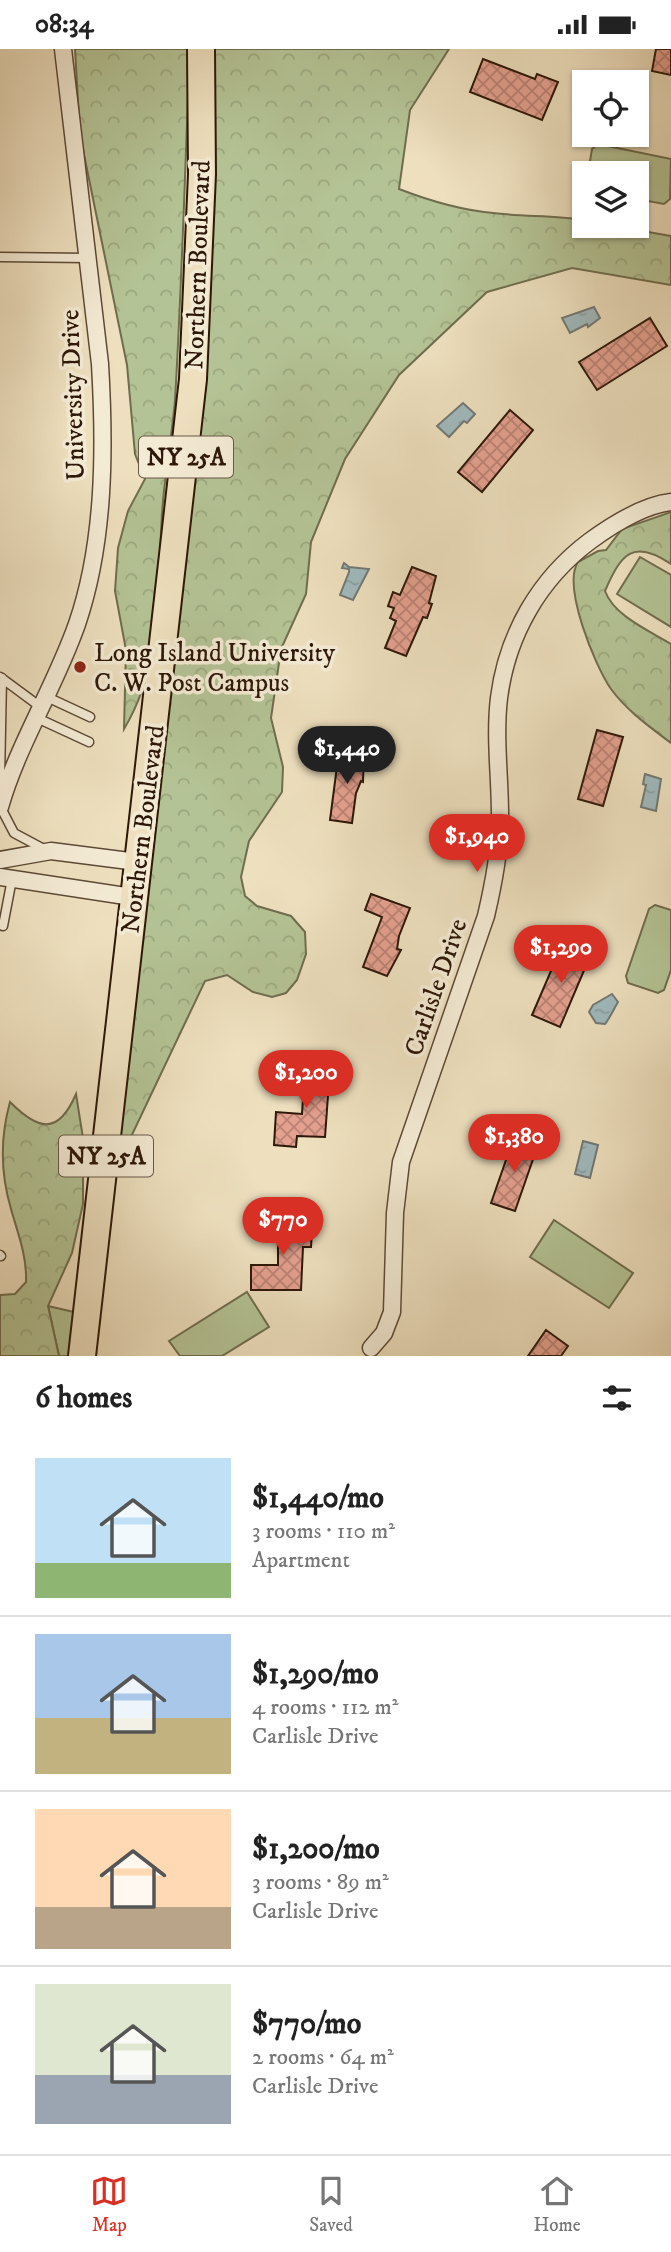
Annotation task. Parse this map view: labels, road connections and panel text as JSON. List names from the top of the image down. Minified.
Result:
{"streets":{"main road":["Northern Boulevard","NY 25A"],"street":["University Drive","Carlisle Drive"]},"places":["Long Island University C. W. Post Campus"],"page":{"status":"08:34","price":["$1,440","$1,940","$1,290","$1,200","$1,380","$770"],"heading":"6 homes","list":[{"name":"$1,440/mo","note":"3 rooms · 110 m² · Apartment"},{"name":"$1,290/mo","note":"4 rooms · 112 m² · Carlisle Drive"},{"name":"$1,200/mo","note":"3 rooms · 89 m² · Carlisle Drive"},{"name":"$770/mo","note":"2 rooms · 64 m² · Carlisle Drive"}],"tabs":["Map","Saved","Home"]}}
